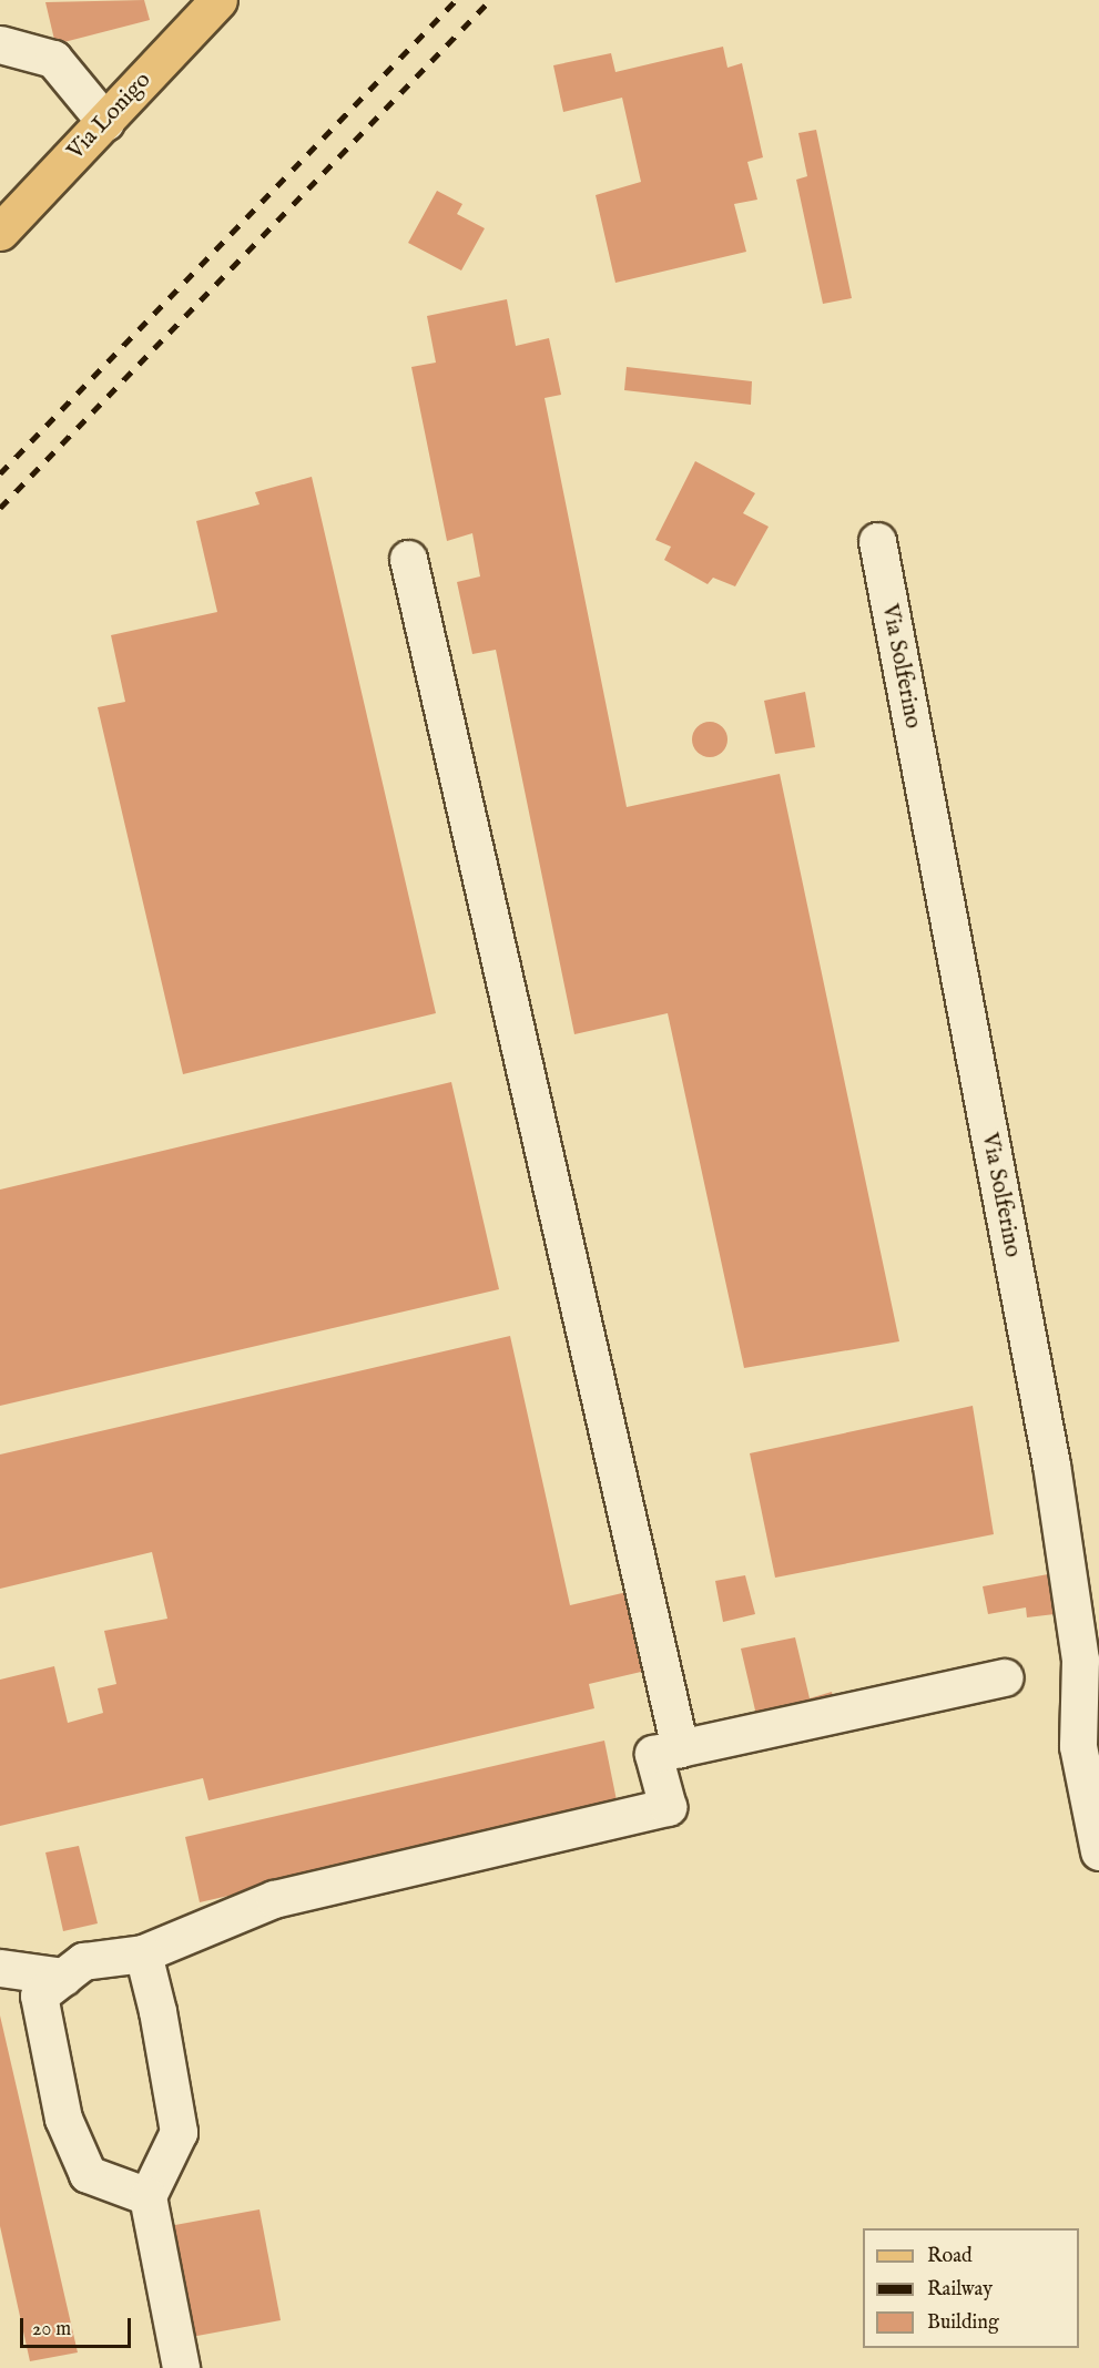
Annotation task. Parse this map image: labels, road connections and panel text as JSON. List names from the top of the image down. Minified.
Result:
{"streets":{"main road":["Via Lonigo"],"street":["Via Solferino"]},"legend":["Road","Railway","Building"],"scale_bar":"20 m"}
